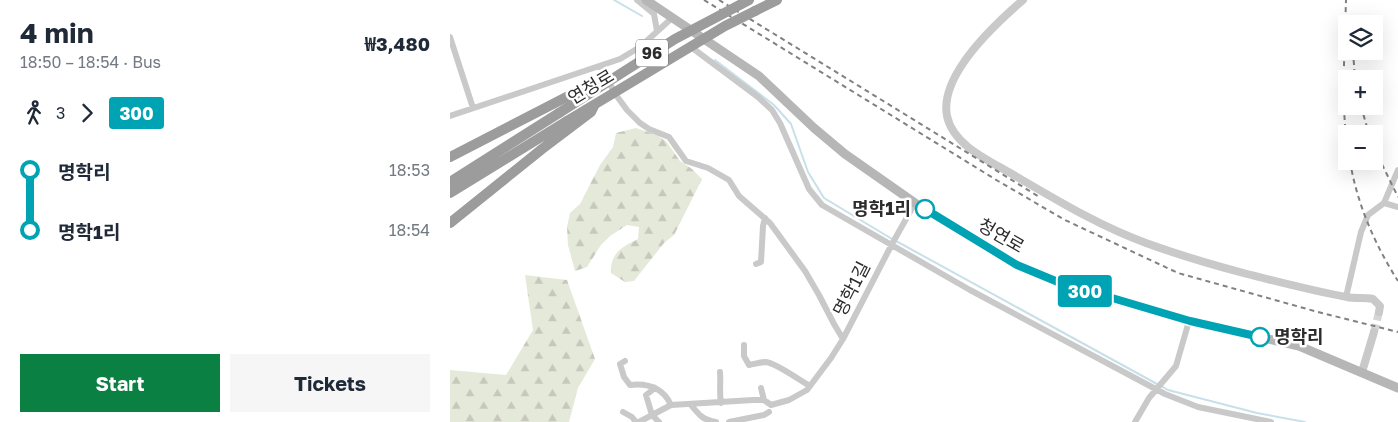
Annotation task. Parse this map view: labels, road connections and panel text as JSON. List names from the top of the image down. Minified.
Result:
{"streets":{"highway":["96","연청로"],"main road":["청연로"],"street":["명학1길"]},"crossings":[["청연로","명학1길"]],"places":["명학1리","명학리"],"lines":["bus line 300"],"page":{"heading":["4 min","18:50 – 18:54 · Bus","₩3,480"],"on_map":"300","map_buttons":["+","−"],"legs":["3","300"],"list":[{"name":"명학리","value":"18:53"},{"name":"명학1리","value":"18:54"}],"buttons":["Start","Tickets"]}}
